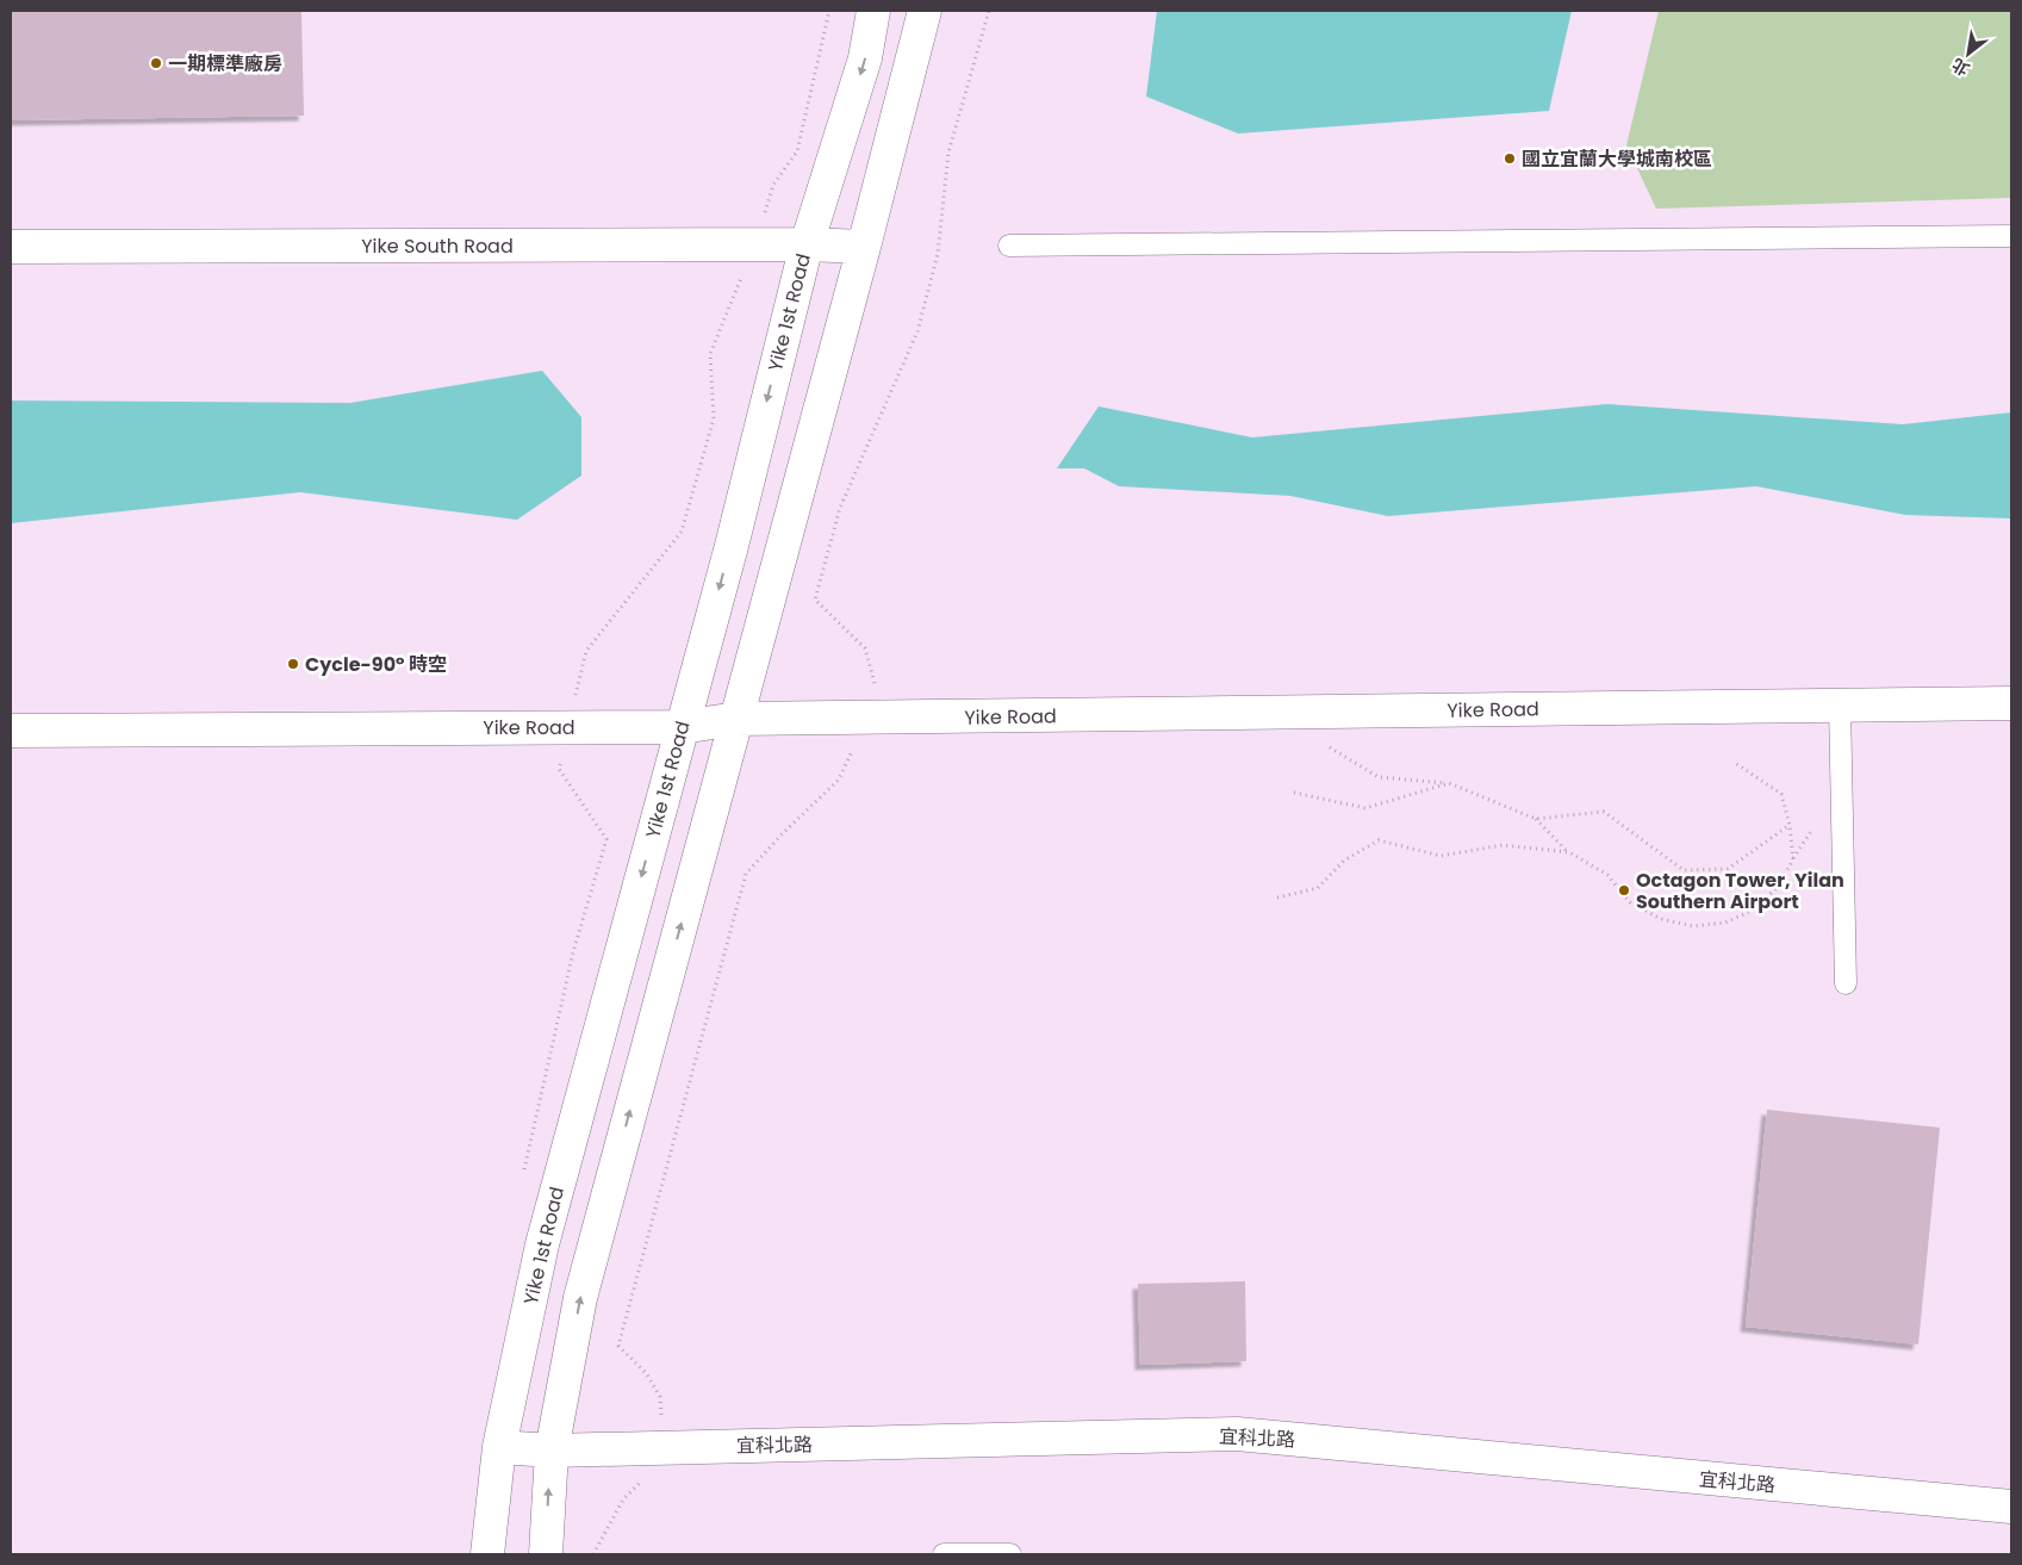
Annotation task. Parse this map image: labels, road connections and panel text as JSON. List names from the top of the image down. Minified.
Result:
{"streets":{"street":["Yike South Road","Yike 1st Road","Yike Road","宜科北路"]},"crossings":[["Yike South Road","Yike 1st Road"],["Yike 1st Road","Yike Road"],["Yike 1st Road","宜科北路"]],"places":["一期標準廠房","國立宜蘭大學城南校區","Cycle-90° 時空","Octagon Tower, Yilan Southern Airport"],"north":"bottom left"}
